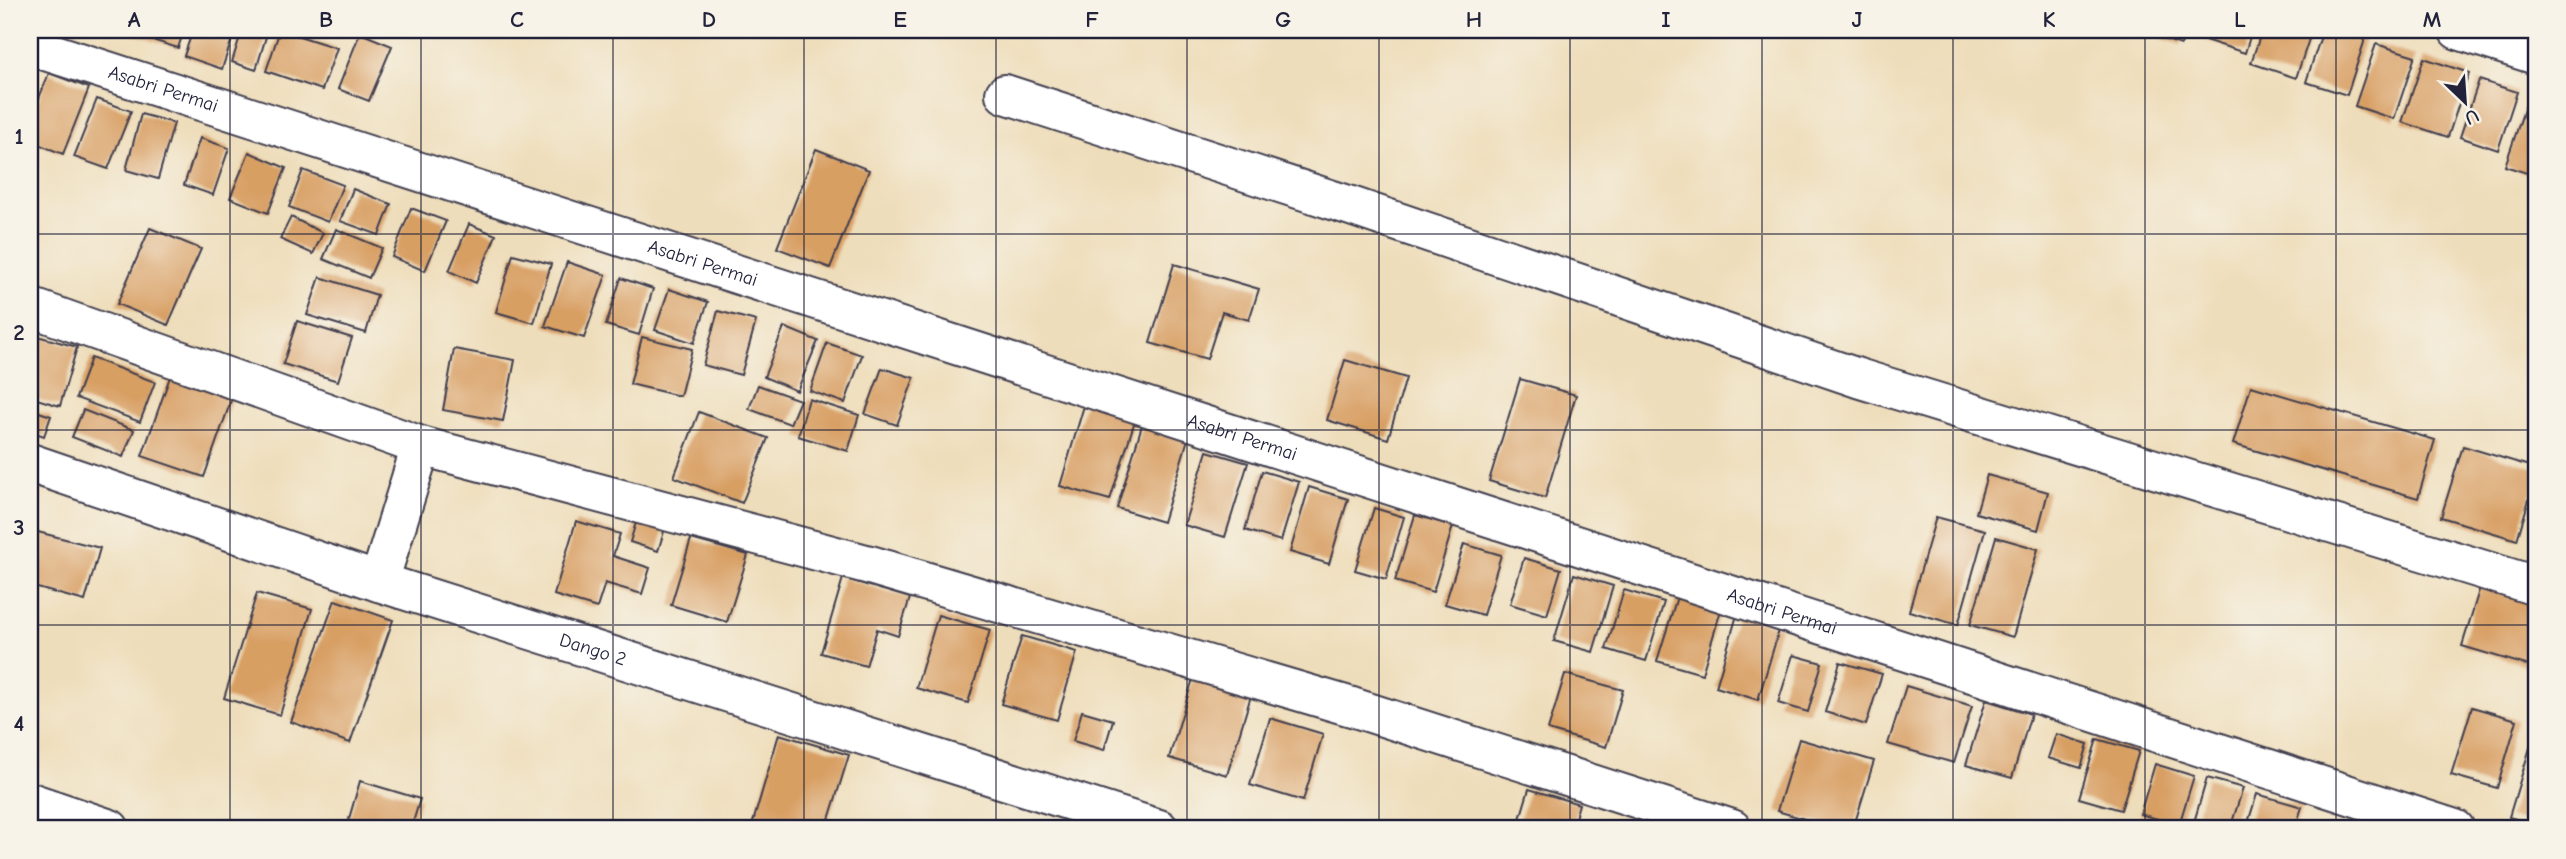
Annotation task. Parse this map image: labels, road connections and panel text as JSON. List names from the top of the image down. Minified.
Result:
{"streets":{"street":["Asabri Permai","Dango 2"]},"north":"bottom right","grid":{"columns":["A","B","C","D","E","F","G","H","I","J","K","L","M"],"rows":["1","2","3","4"]}}
